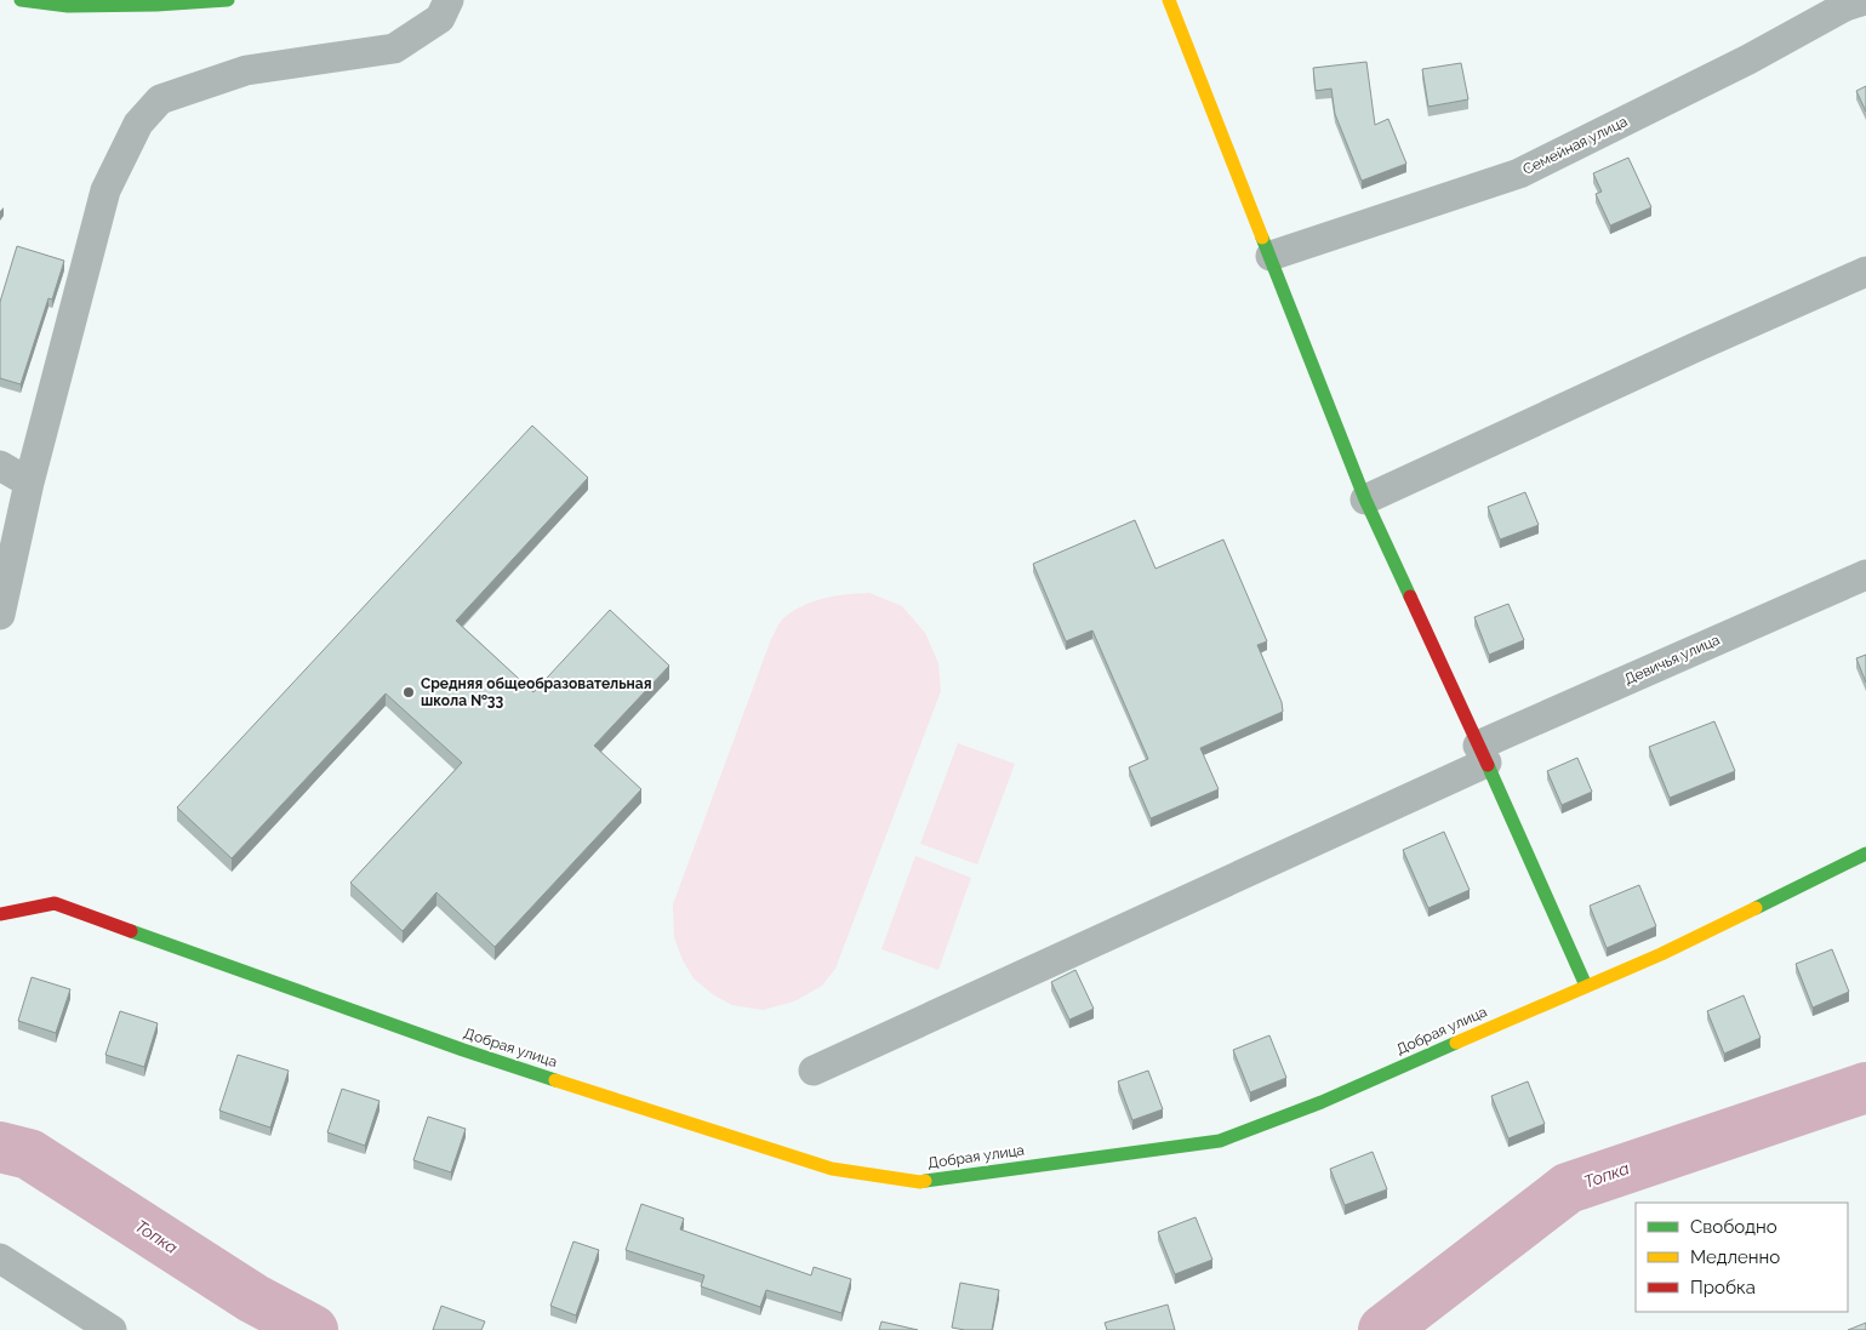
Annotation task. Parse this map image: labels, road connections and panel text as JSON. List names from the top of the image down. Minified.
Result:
{"streets":{"street":["Семейная улица","Девичья улица","Добрая улица"]},"water":["Топка"],"places":["Средняя общеобразовательная школа №33"],"legend":["Свободно","Медленно","Пробка"]}
